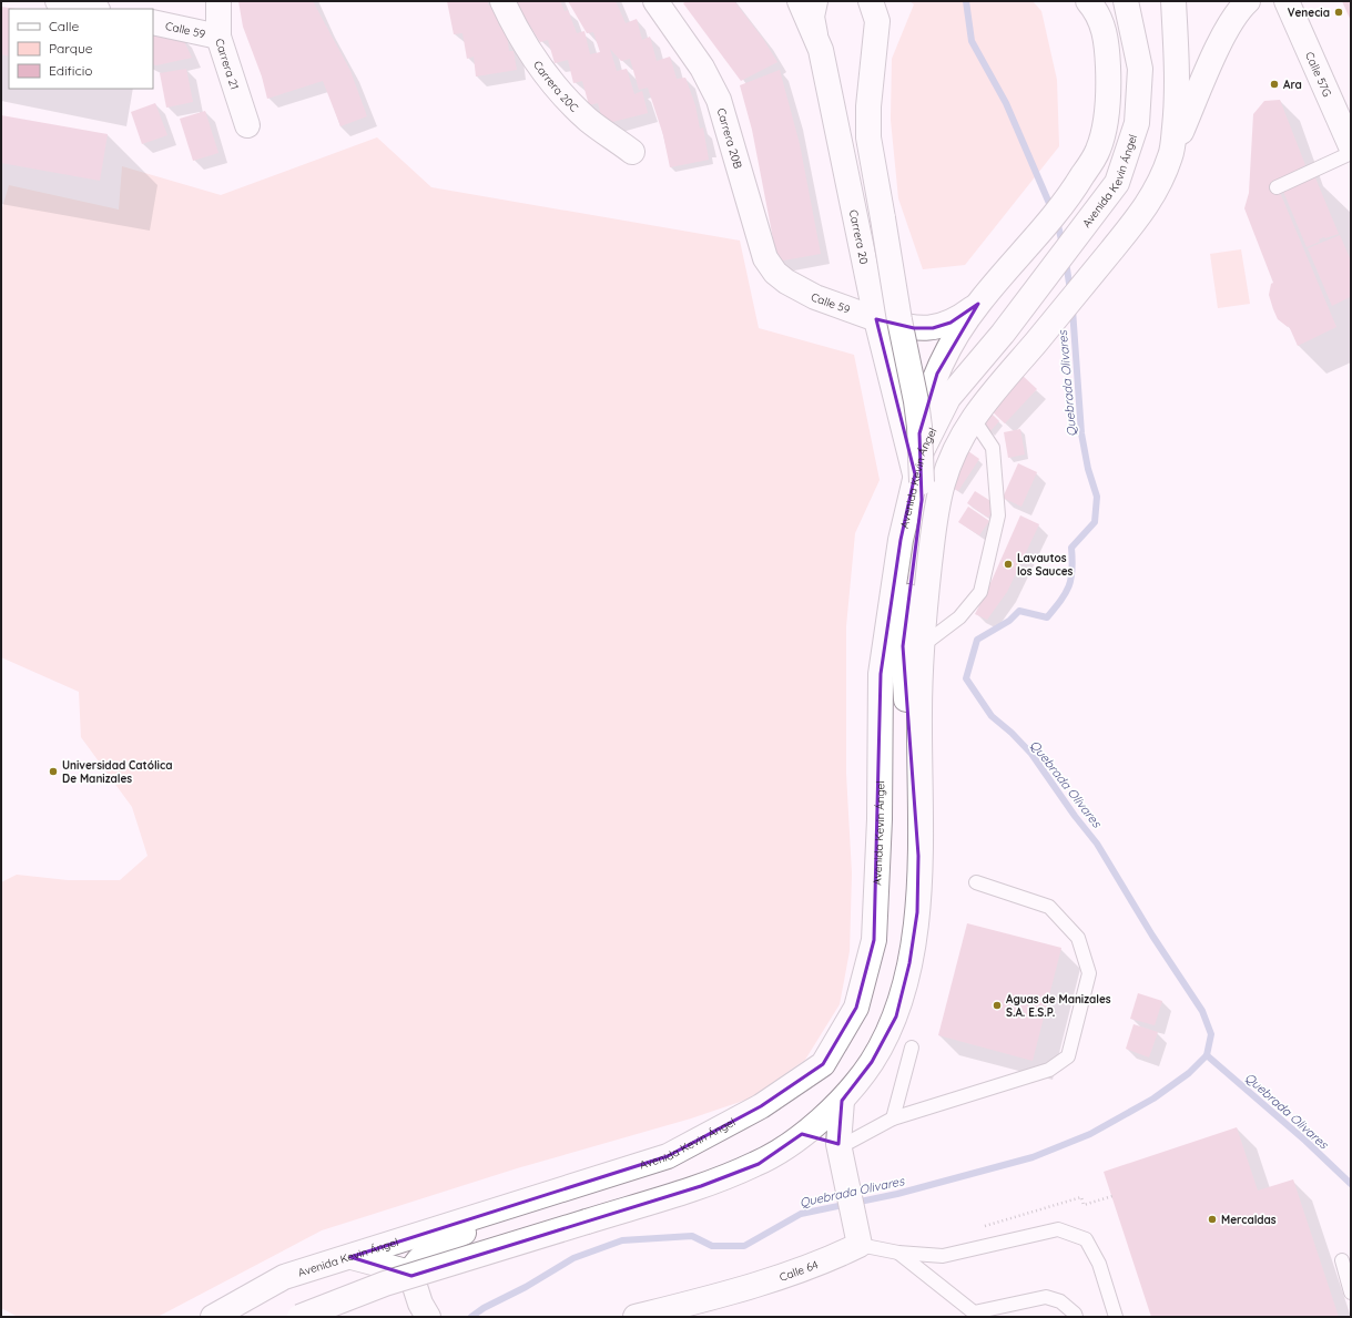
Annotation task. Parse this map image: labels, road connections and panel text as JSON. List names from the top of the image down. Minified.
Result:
{"streets":{"main road":["Calle 59","Carrera 21","Calle 57G","Carrera 20C","Carrera 20B","Avenida Kevin Ángel","Carrera 20","Calle 64"]},"crossings":[["Calle 59","Carrera 21"],["Calle 59","Carrera 20B"],["Calle 59","Carrera 20"],["Avenida Kevin Ángel","Carrera 20"]],"water":["Quebrada Olivares"],"places":["Venecia","Ara","Lavautos los Sauces","Universidad Católica De Manizales","Aguas de Manizales S.A. E.S.P.","Mercaldas"],"legend":["Calle","Parque","Edificio"]}
